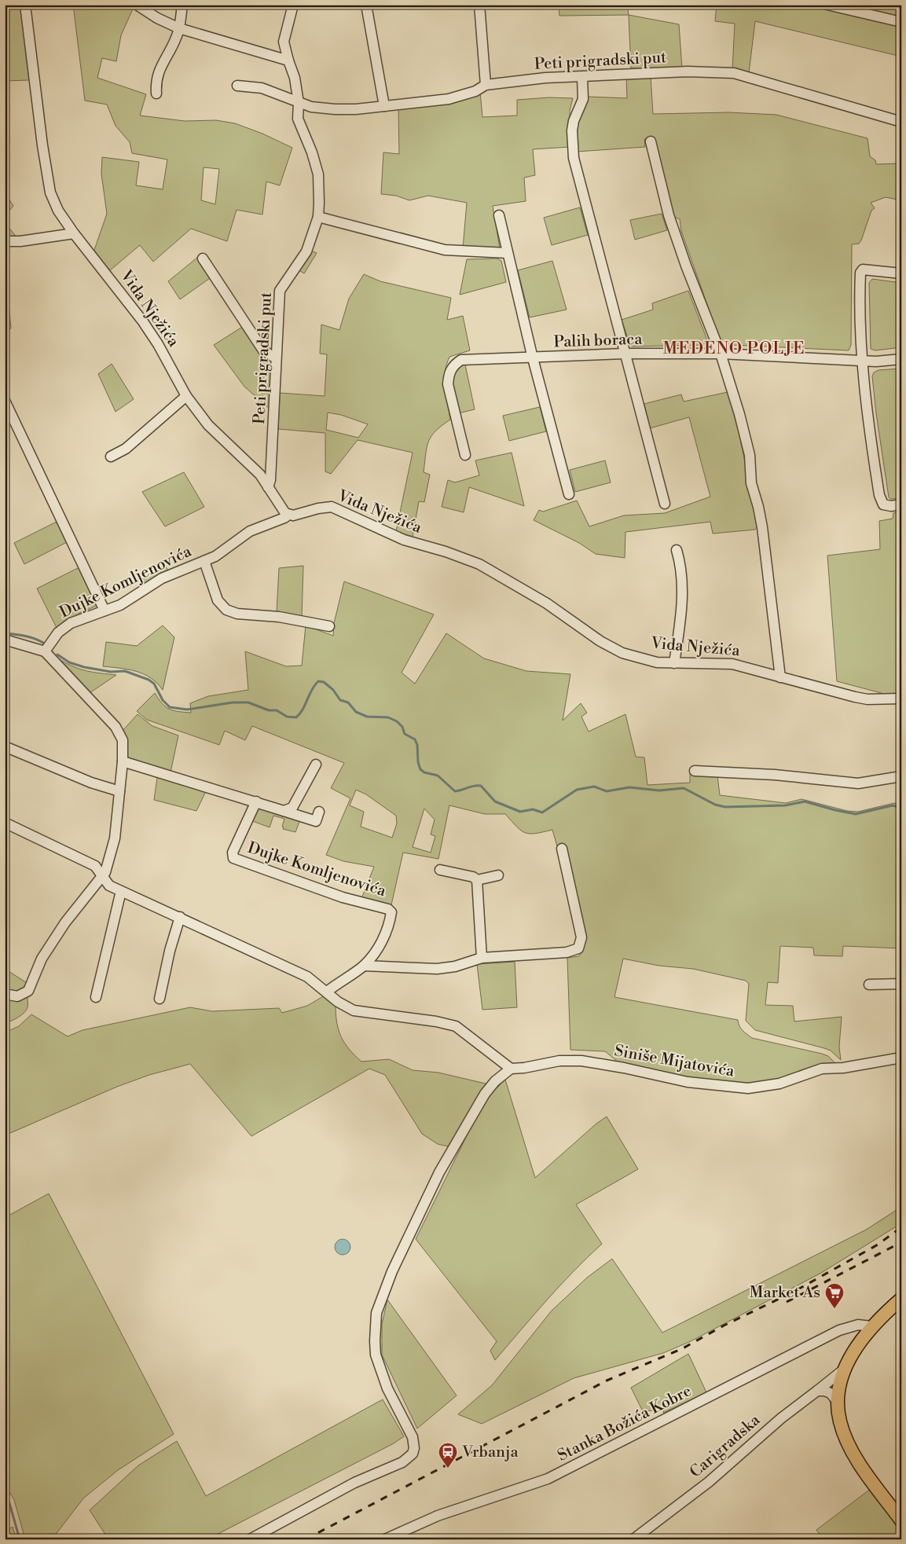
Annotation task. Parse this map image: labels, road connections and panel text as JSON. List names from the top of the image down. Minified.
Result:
{"streets":{"street":["Peti prigradski put","Vida Nježića","Palih boraca","Dujke Komljenovića","Siniše Mijatovića","Stanka Božića Kobre","Carigradska"]},"crossings":[["Peti prigradski put","Vida Nježića"],["Vida Nježića","Dujke Komljenovića"]],"districts":["MEDENO POLJE"],"places":{"supermarket":["Market As"],"station":["Vrbanja"]}}
